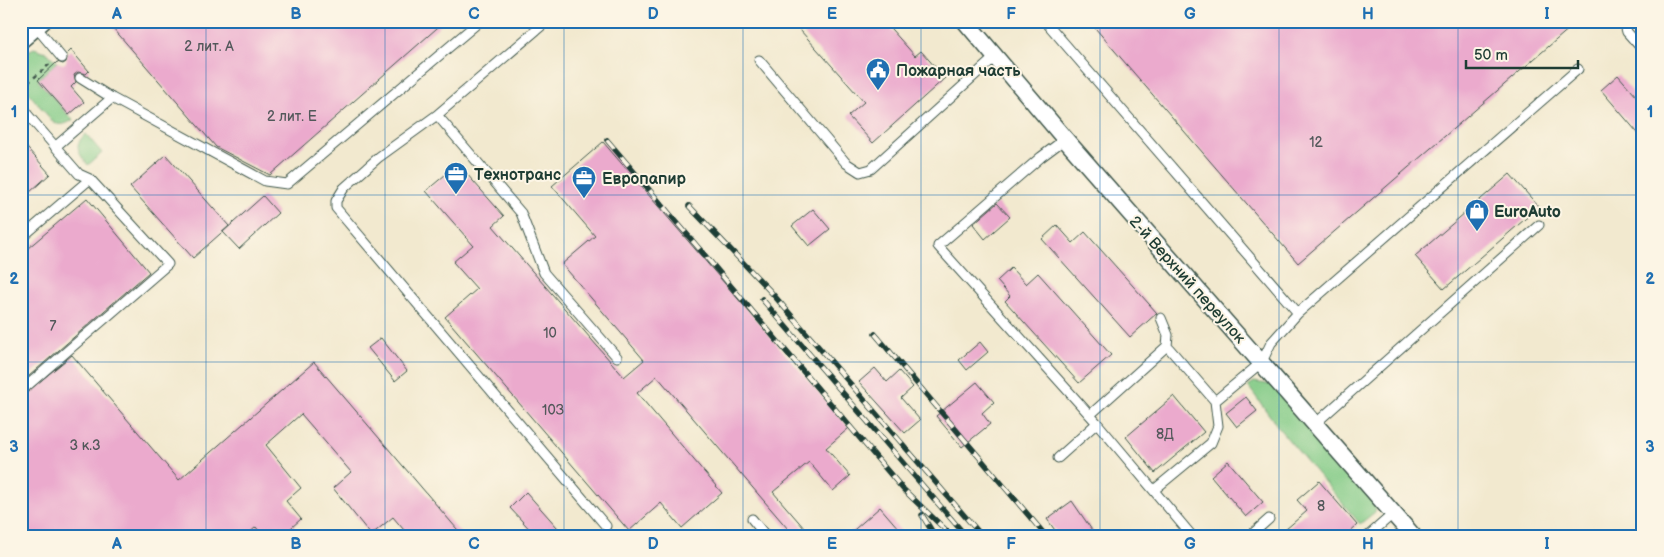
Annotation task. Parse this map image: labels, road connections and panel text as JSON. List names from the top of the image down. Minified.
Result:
{"streets":{"street":["2-й Верхний переулок"]},"places":{"public building":["Пожарная часть"],"office":["Технотранс","Европапир"],"shop":["EuroAuto"]},"house_numbers":["2 лит. А","2 лит. Е","12","7","10","10З","8Д","3 к.3","8"],"scale_bar":"50 m","grid":{"columns":["A","B","C","D","E","F","G","H","I"],"rows":["1","2","3"]}}
